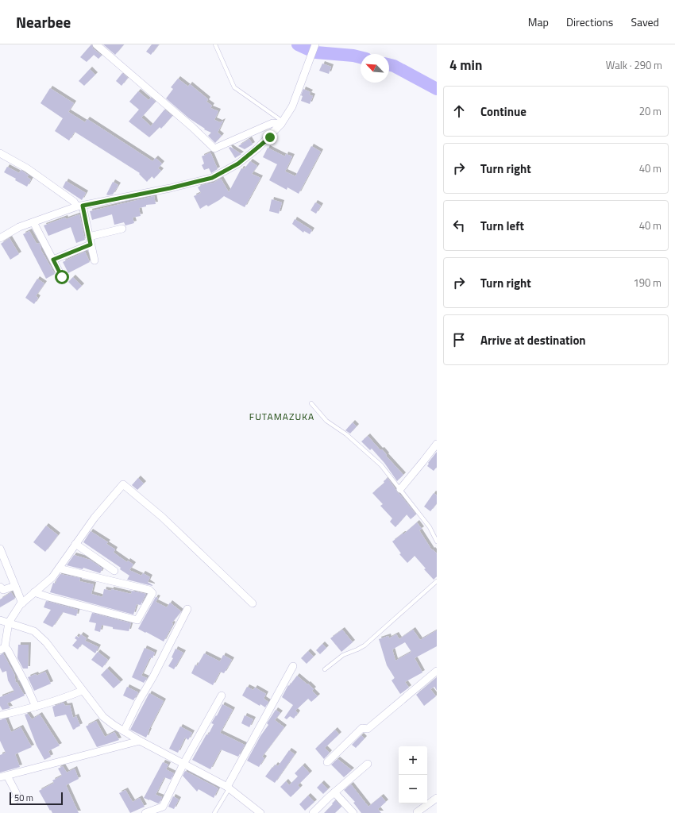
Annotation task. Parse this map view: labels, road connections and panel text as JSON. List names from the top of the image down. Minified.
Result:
{"districts":["FUTAMAZUKA"],"scale_bar":"50 m","north":"top left","page":{"header":"Nearbee","nav":["Map","Directions","Saved"],"heading":["4 min","Walk · 290 m"],"list":[["Continue","20 m"],["Turn right","40 m"],["Turn left","40 m"],["Turn right","190 m"],"Arrive at destination"],"map_buttons":["+","−"],"scale":"50 m"}}
